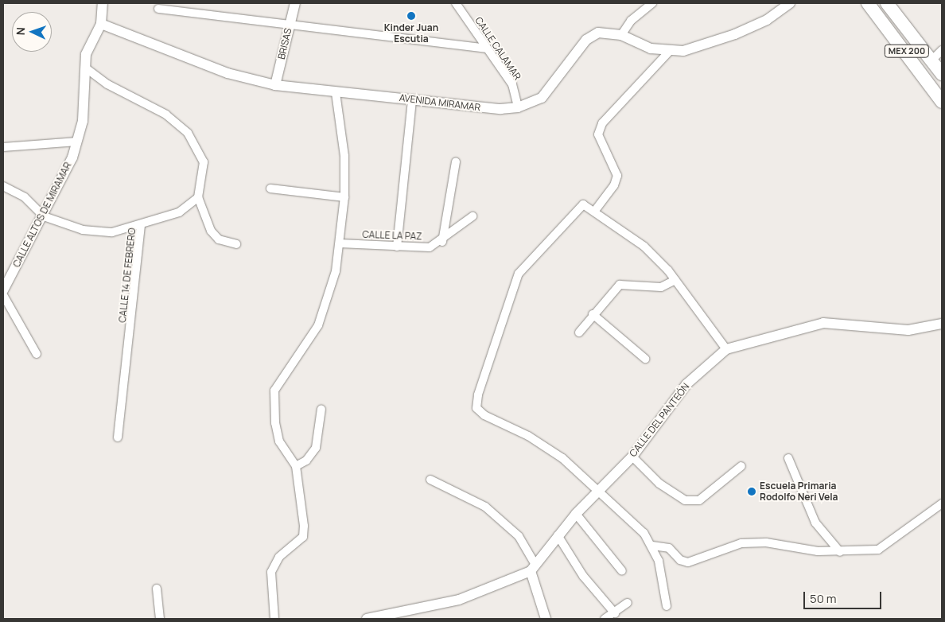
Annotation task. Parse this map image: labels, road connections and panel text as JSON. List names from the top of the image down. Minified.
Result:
{"streets":{"main road":["MEX 200"],"street":["BRISAS","CALLE CALAMAR","AVENIDA MIRAMAR","CALLE ALTOS DE MIRAMAR","CALLE LA PAZ","CALLE 14 DE FEBRERO","CALLE DEL PANTEÓN"]},"crossings":[["BRISAS","AVENIDA MIRAMAR"],["CALLE CALAMAR","AVENIDA MIRAMAR"],["AVENIDA MIRAMAR","CALLE ALTOS DE MIRAMAR"]],"places":["Kinder Juan Escutia","Escuela Primaria Rodolfo Neri Vela"],"scale_bar":"50 m","north":"left"}
